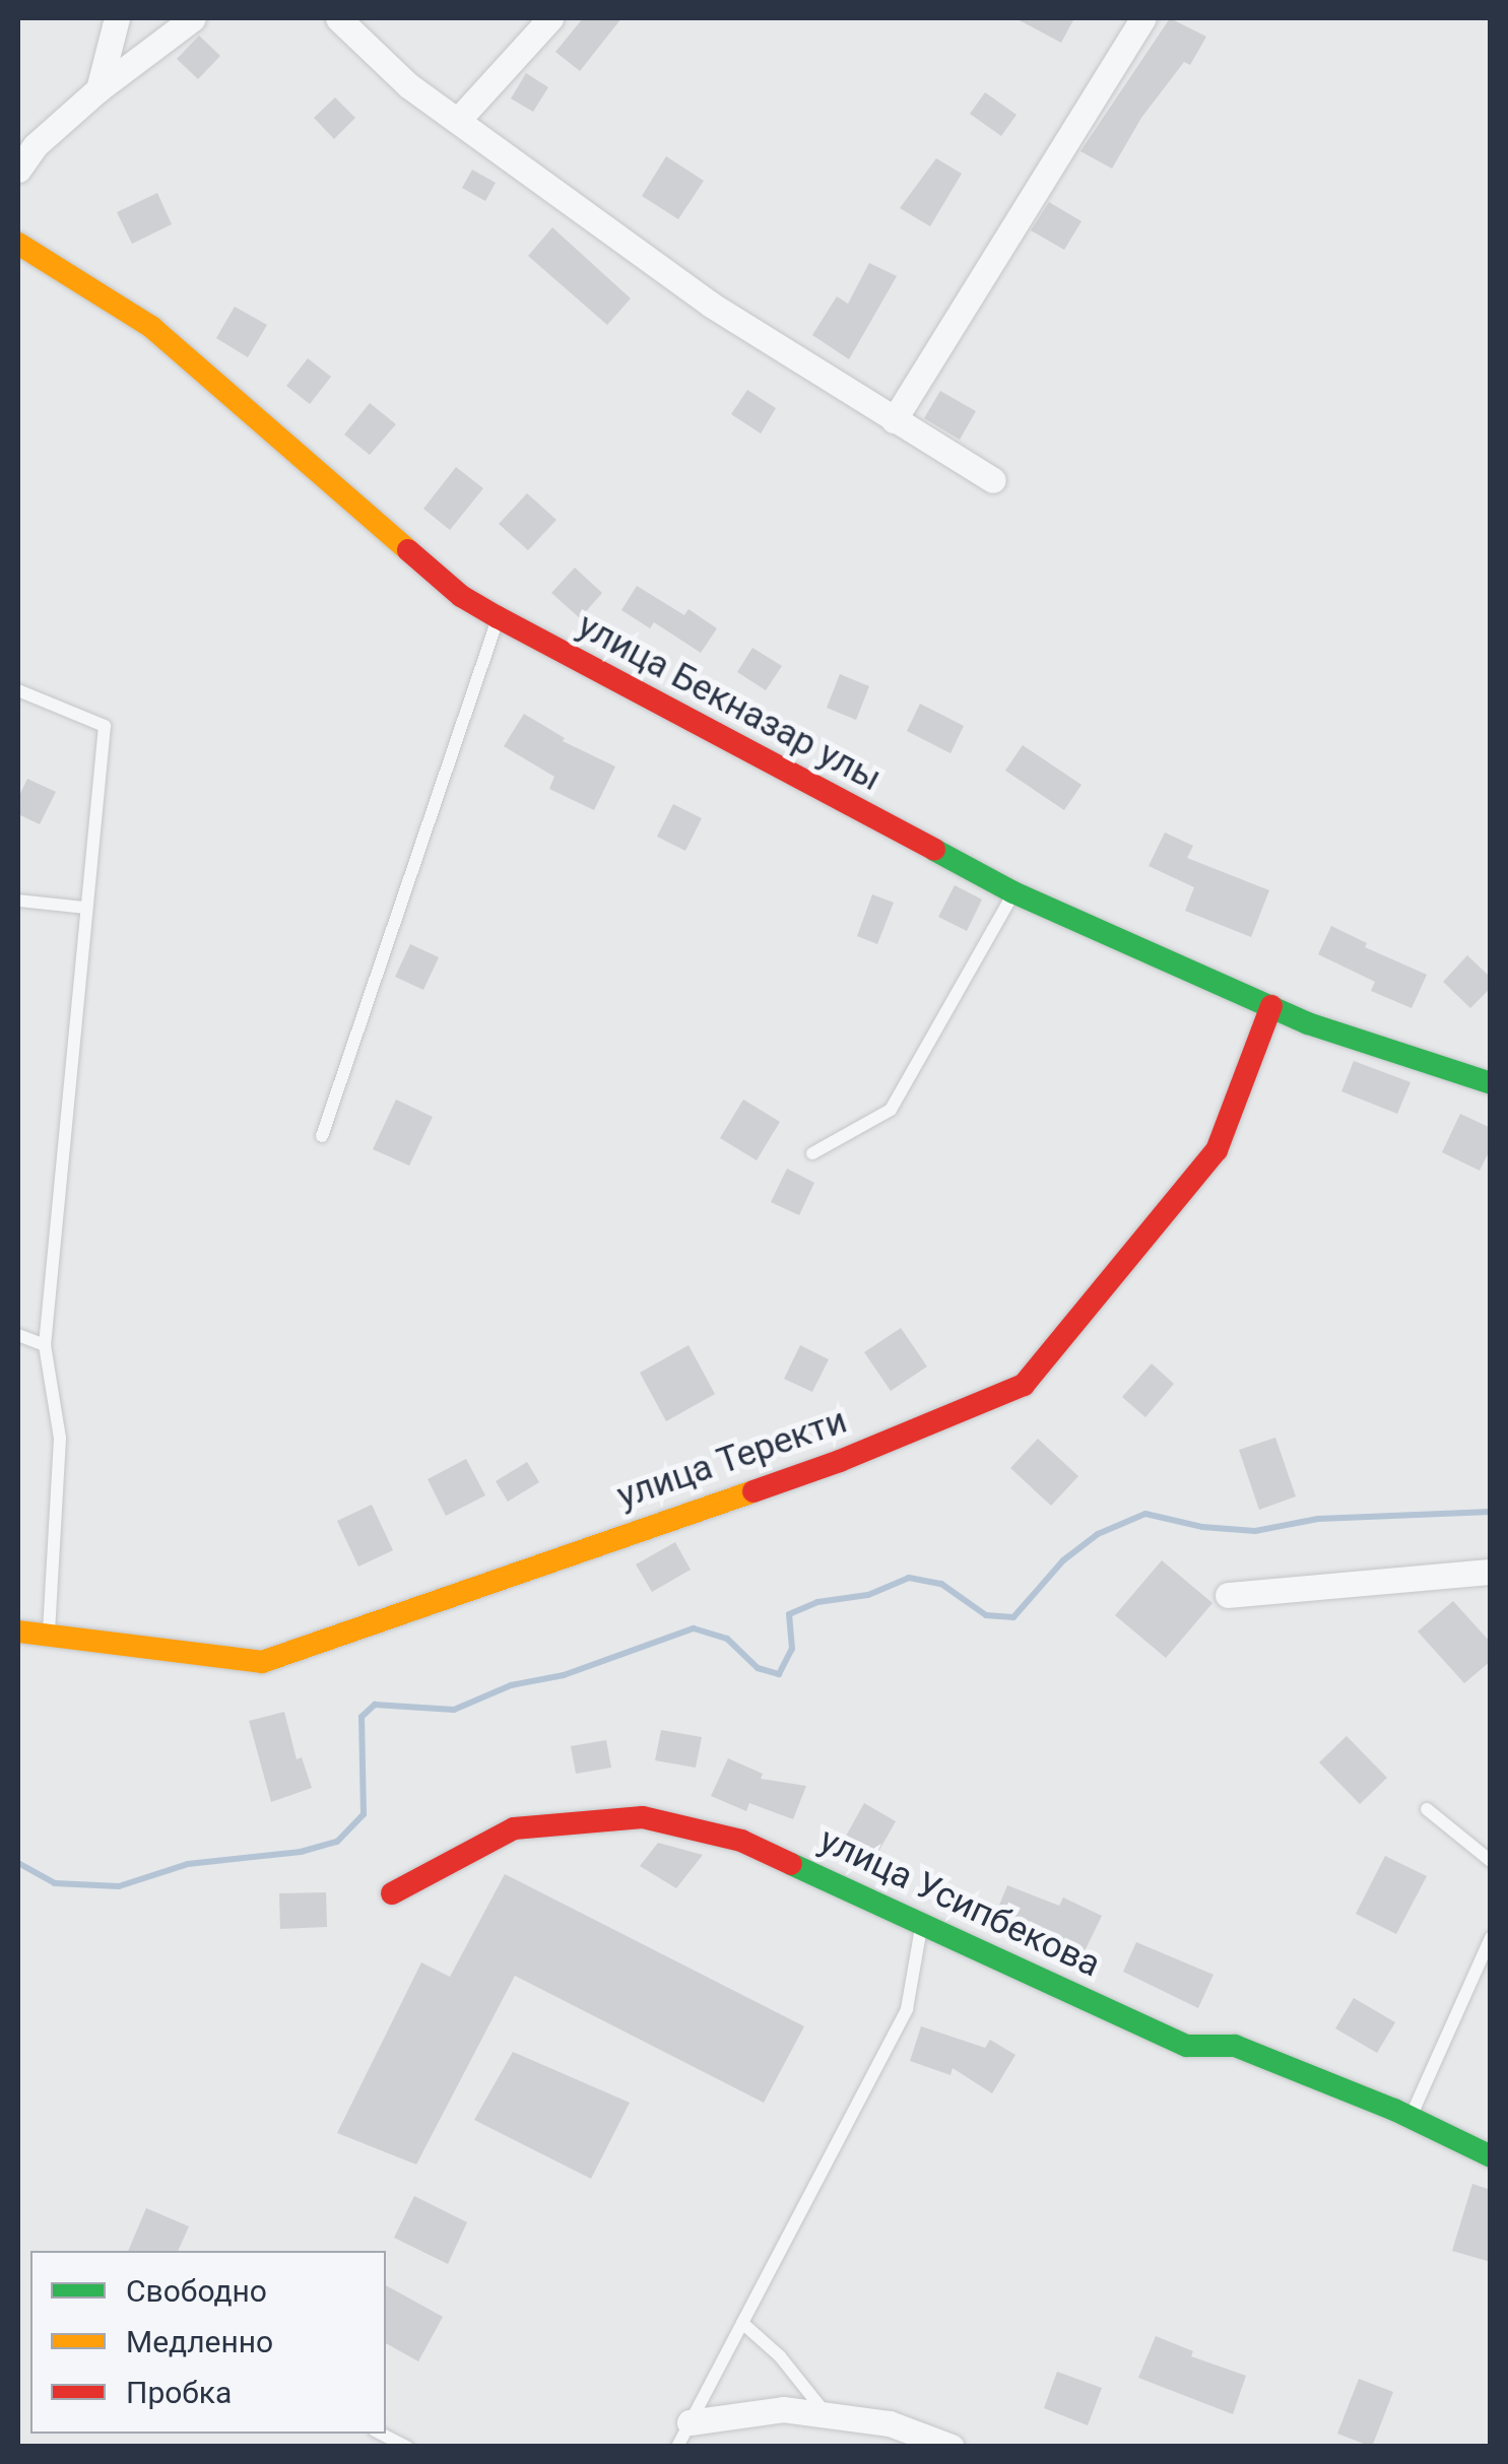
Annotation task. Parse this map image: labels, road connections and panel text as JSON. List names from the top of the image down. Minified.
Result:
{"streets":{"street":["улица Бекназар улы","улица Теректи","улица Усипбекова"]},"crossings":[["улица Бекназар улы","улица Теректи"]],"legend":["Свободно","Медленно","Пробка"]}
